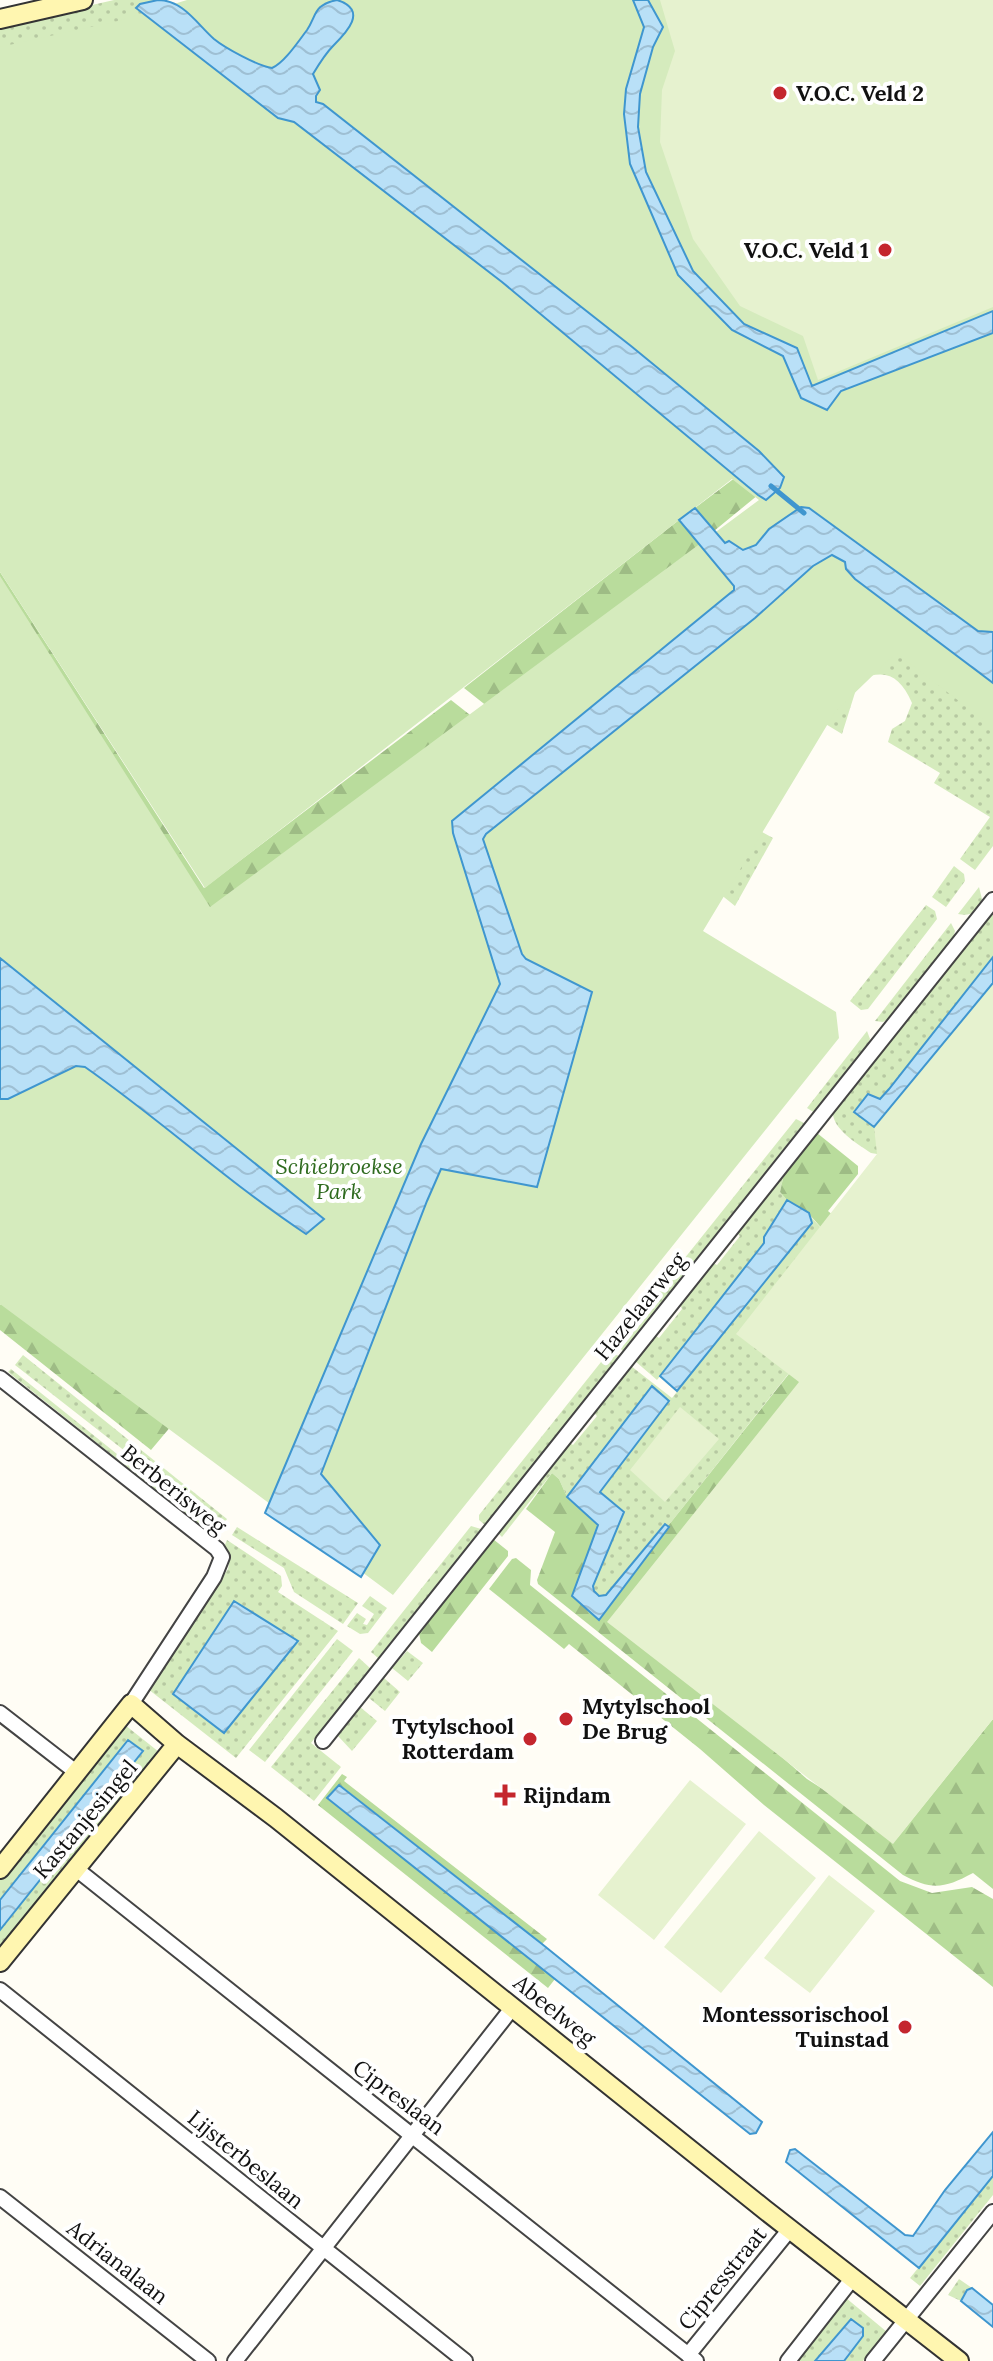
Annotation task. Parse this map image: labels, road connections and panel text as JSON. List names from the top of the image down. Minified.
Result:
{"streets":{"street":["Hazelaarweg","Berberisweg","Kastanjesingel","Abeelweg","Cipreslaan","Lijsterbeslaan","Adrianalaan","Cipresstraat"]},"crossings":[["Berberisweg","Kastanjesingel"],["Berberisweg","Abeelweg"],["Kastanjesingel","Abeelweg"],["Kastanjesingel","Cipreslaan"],["Abeelweg","Cipresstraat"],["Cipreslaan","Cipresstraat"]],"parks":["Schiebroekse Park"],"places":{"other":["V.O.C. Veld 2","V.O.C. Veld 1","Mytylschool De Brug","Tytylschool Rotterdam","Montessorischool Tuinstad"],"health":["Rijndam"]}}
